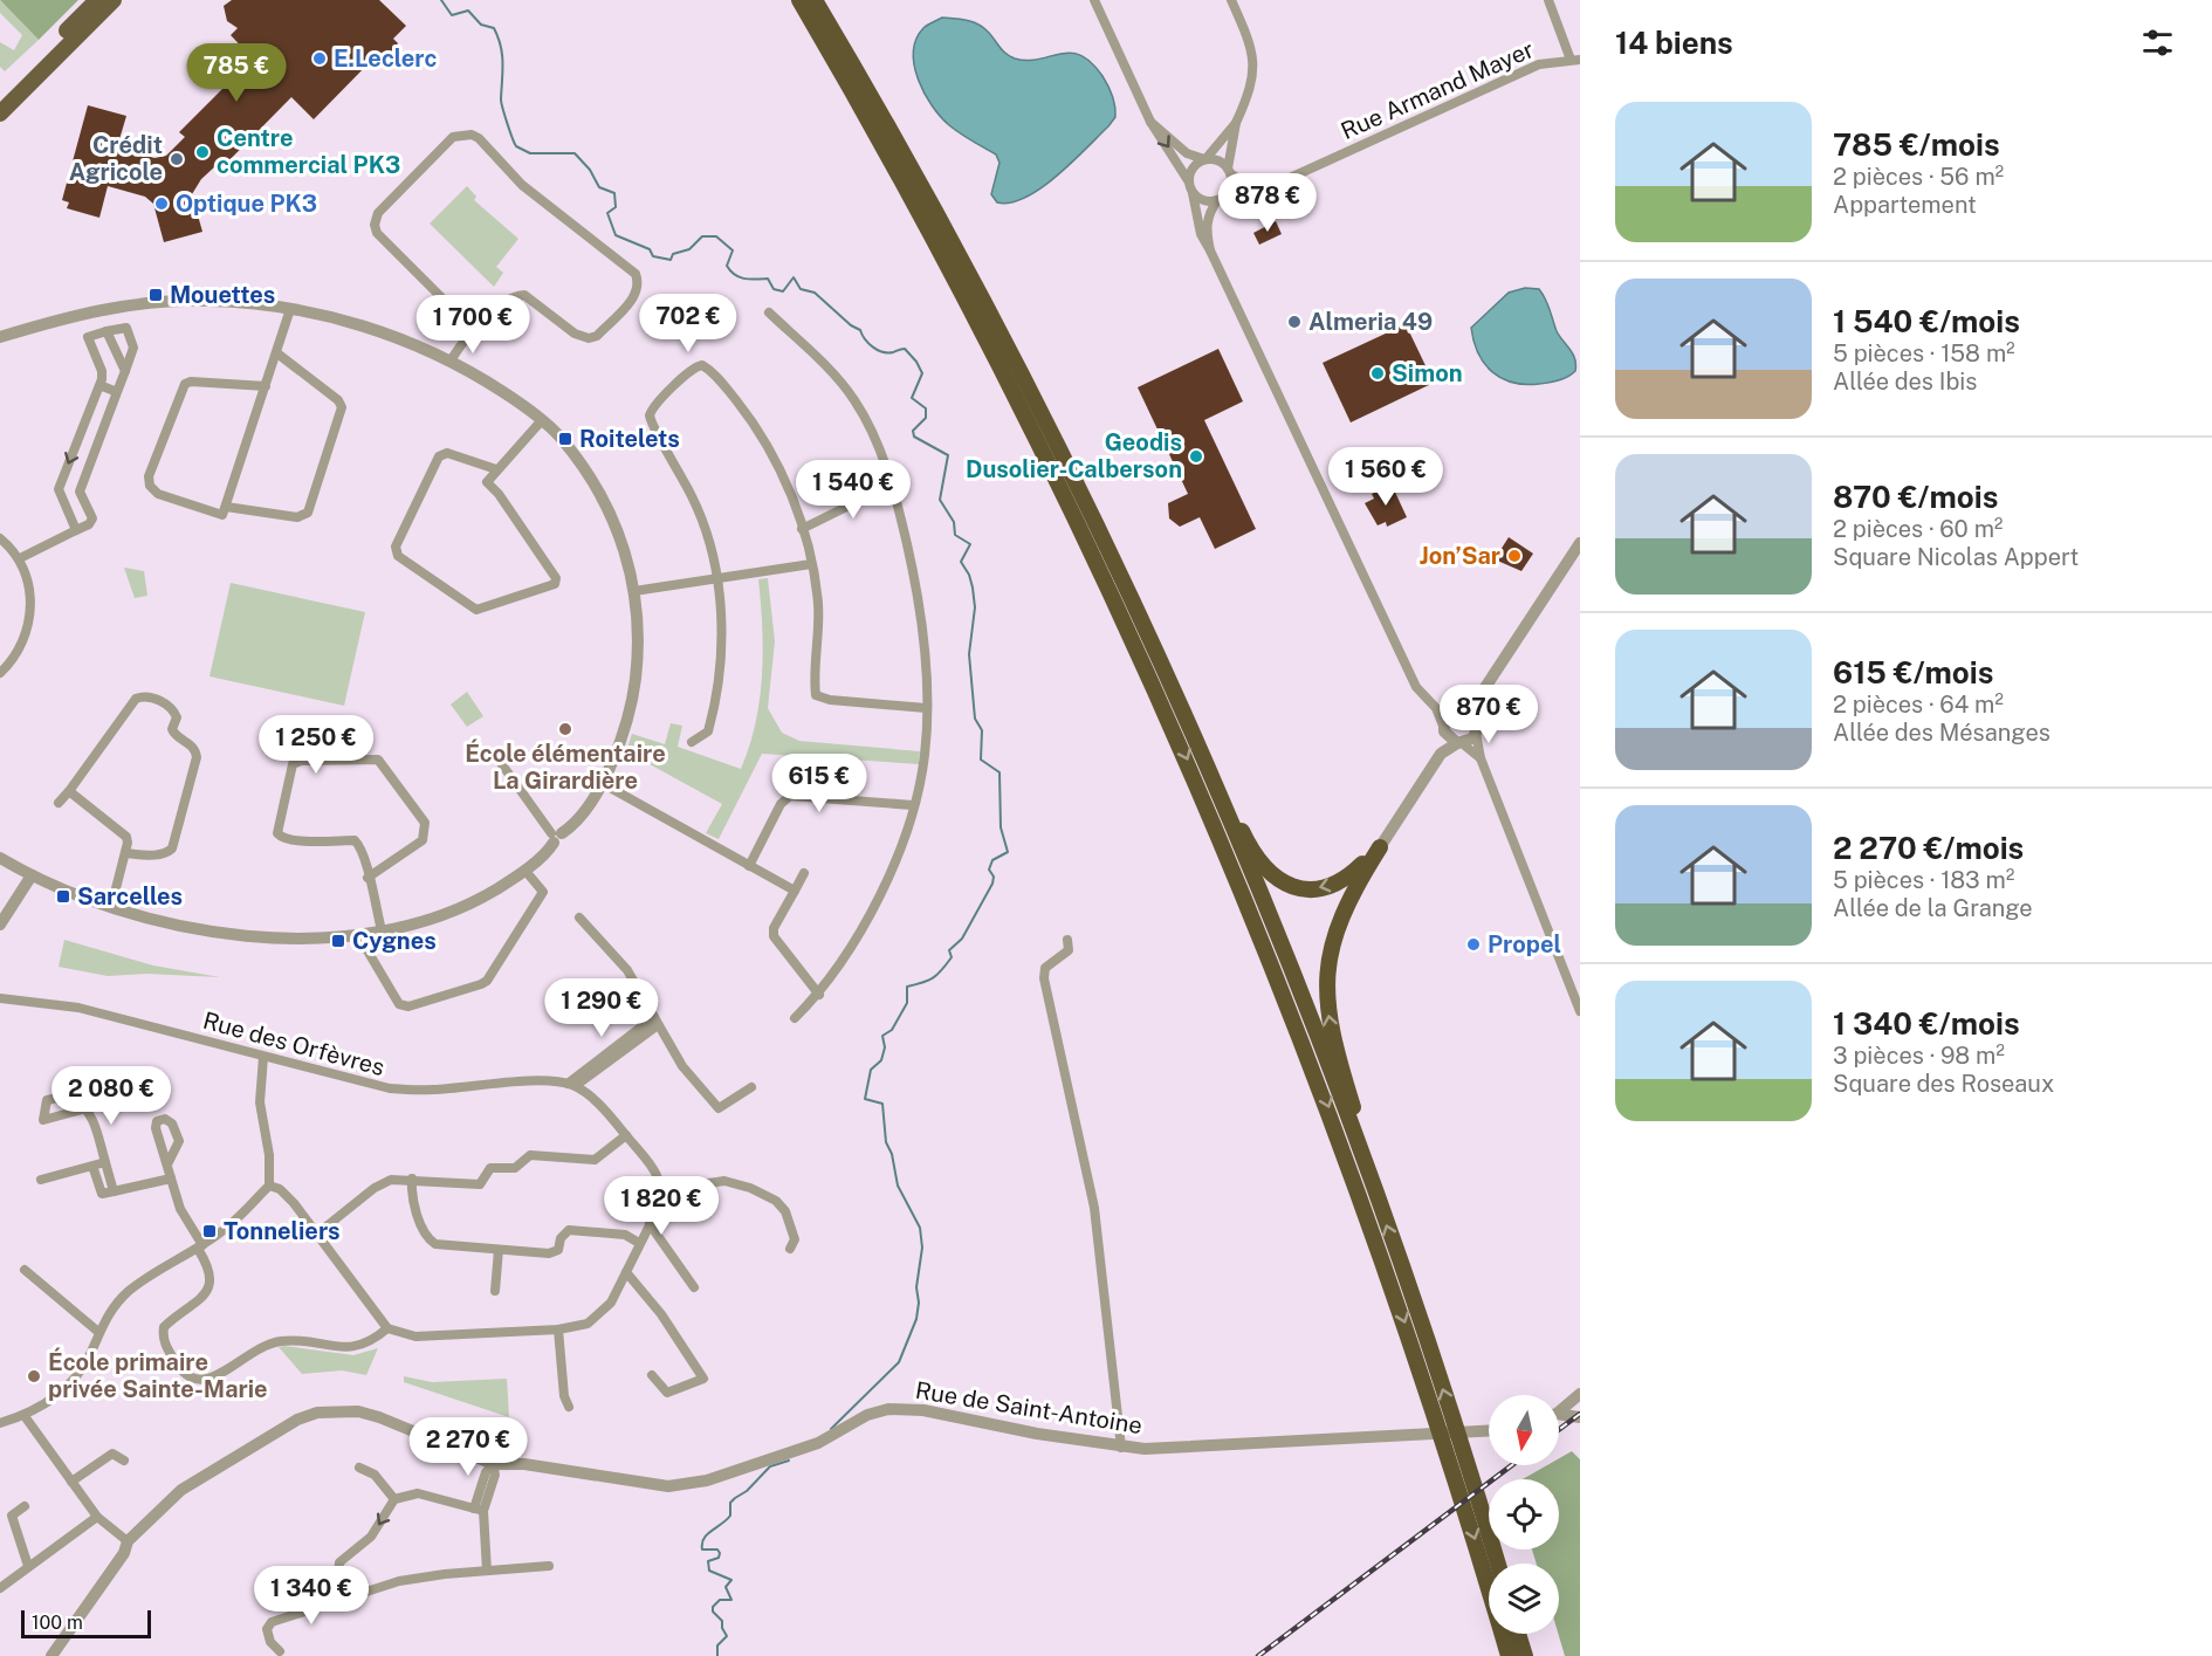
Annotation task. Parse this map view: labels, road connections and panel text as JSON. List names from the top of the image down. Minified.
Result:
{"streets":{"street":["Rue Armand Mayer","Rue des Orfèvres","Rue de Saint-Antoine"]},"places":{"other":["E.Leclerc","Centre commercial PK3","Crédit Agricole","Optique PK3","Almeria 49","Simon","Geodis Dusolier-Calberson","Jon’Sar","École élémentaire La Girardière","Propel","École primaire privée Sainte-Marie"],"transit":["Mouettes","Roitelets","Sarcelles","Cygnes","Tonneliers"]},"scale_bar":"100 m","north":"bottom","page":{"heading":"14 biens","price":["785 €","878 €","702 €","1 700 €","1 560 €","1 540 €","870 €","1 250 €","615 €","1 290 €","2 080 €","1 820 €","2 270 €","1 340 €"],"list":[{"name":"785 €/mois","note":"2 pièces · 56 m² · Appartement"},{"name":"1 540 €/mois","note":"5 pièces · 158 m² · Allée des Ibis"},{"name":"870 €/mois","note":"2 pièces · 60 m² · Square Nicolas Appert"},{"name":"615 €/mois","note":"2 pièces · 64 m² · Allée des Mésanges"},{"name":"2 270 €/mois","note":"5 pièces · 183 m² · Allée de la Grange"},{"name":"1 340 €/mois","note":"3 pièces · 98 m² · Square des Roseaux"}],"scale":"100 m"}}
